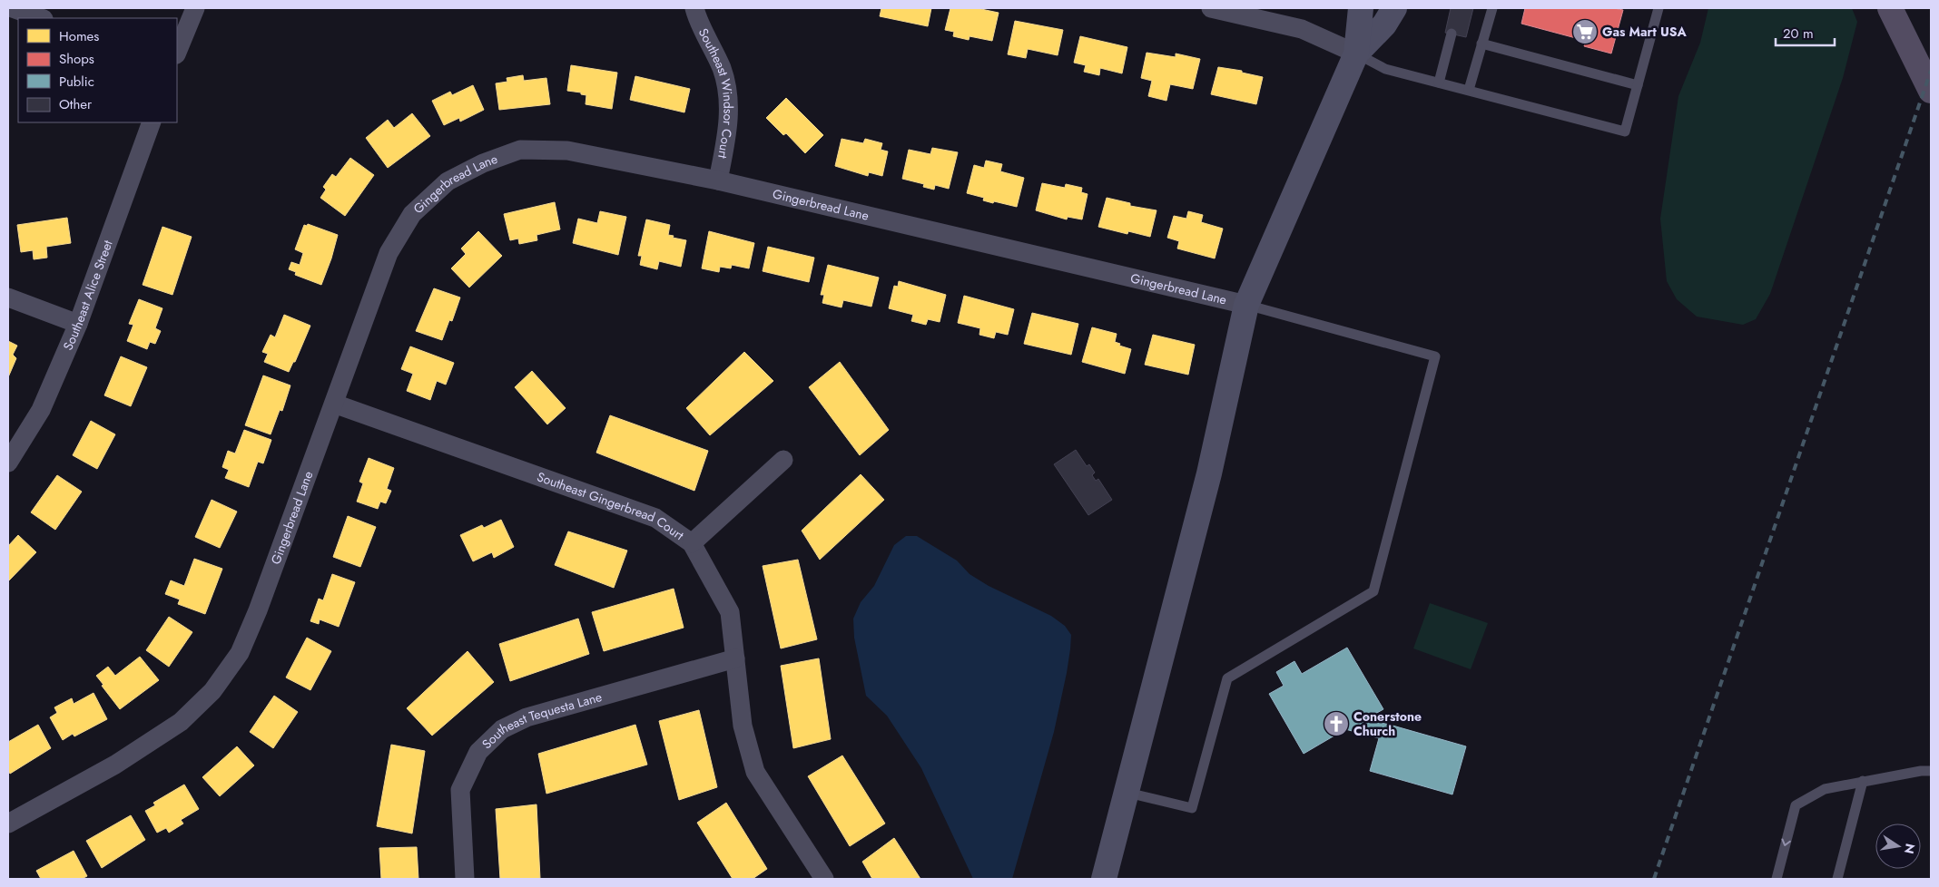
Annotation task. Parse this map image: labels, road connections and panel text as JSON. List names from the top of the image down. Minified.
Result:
{"streets":{"street":["Southeast Windsor Court","Gingerbread Lane","Southeast Alice Street","Southeast Gingerbread Court","Southeast Tequesta Lane"]},"crossings":[["Southeast Windsor Court","Gingerbread Lane"],["Gingerbread Lane","Southeast Gingerbread Court"],["Southeast Gingerbread Court","Southeast Tequesta Lane"]],"places":{"supermarket":["Gas Mart USA"],"church":["Conerstone Church"]},"legend":["Homes","Shops","Public","Other"],"scale_bar":"20 m","north":"right"}
